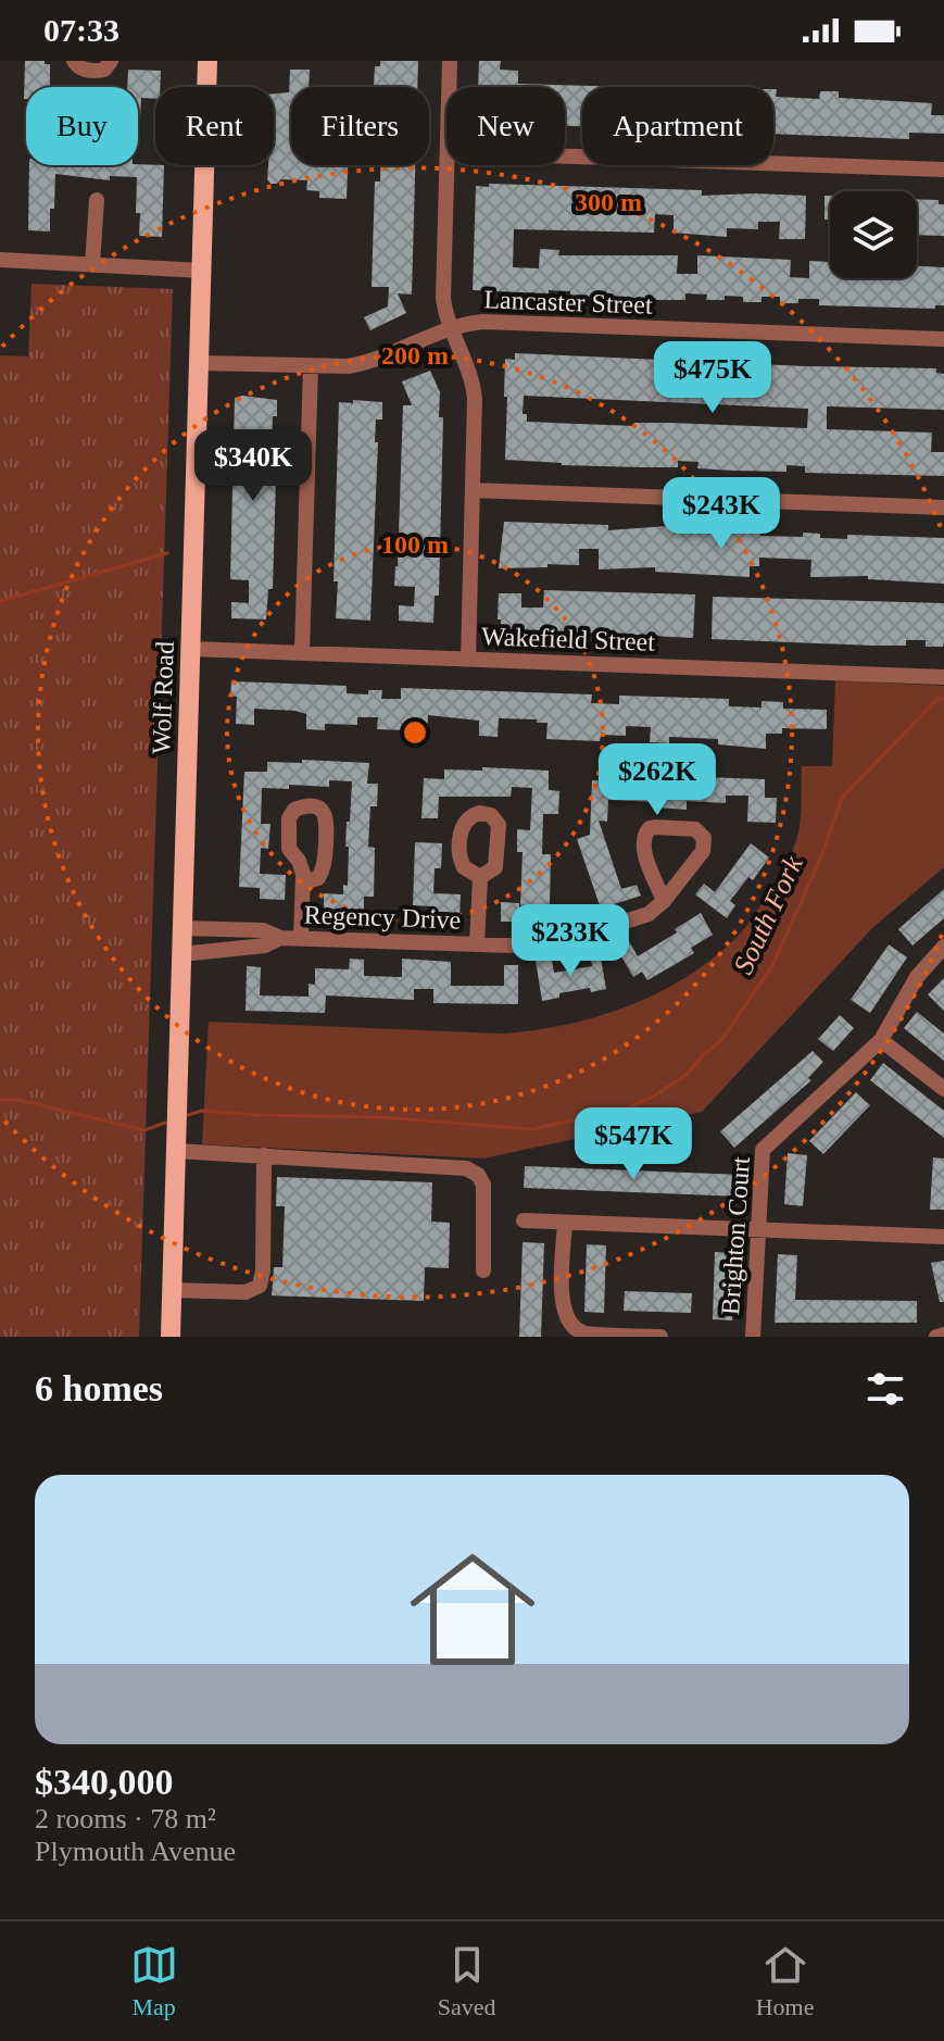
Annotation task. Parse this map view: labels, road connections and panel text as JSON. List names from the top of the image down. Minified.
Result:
{"streets":{"main road":["Wolf Road"],"street":["Lancaster Street","Wakefield Street","Regency Drive","Brighton Court"]},"crossings":[["Lancaster Street","Wolf Road"],["Wakefield Street","Wolf Road"],["Wolf Road","Regency Drive"]],"water":["South Fork"],"page":{"status":"07:33","chip":["Buy","Rent","Filters","New","Apartment"],"price":["$475K","$340K","$243K","$262K","$233K","$547K"],"heading":"6 homes","list":[{"name":"$340,000","note":"2 rooms · 78 m² · Plymouth Avenue"}],"tabs":["Map","Saved","Home"]},"rings":["300 m","200 m","100 m"]}
